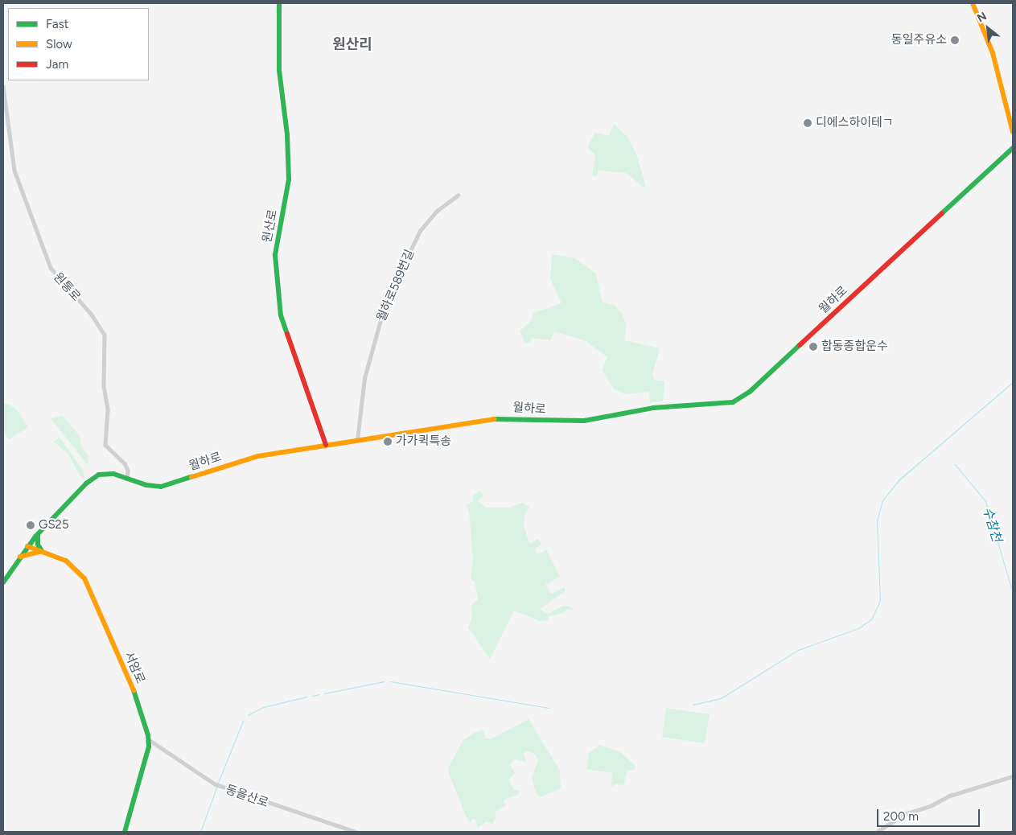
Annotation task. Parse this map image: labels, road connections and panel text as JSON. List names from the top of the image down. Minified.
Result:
{"streets":{"street":["원산로","월하로589번길","원통로","월하로","서암로","동을산로"]},"crossings":[["원산로","월하로"],["월하로589번길","월하로"],["원통로","월하로"],["월하로","서암로"],["서암로","동을산로"]],"districts":["원산리"],"water":["수참천"],"places":["동일주유소","디에스하이테ㄱ","합동종합운수","가가퀵특송","GS25"],"legend":["Fast","Slow","Jam"],"scale_bar":"200 m","north":"top left"}
